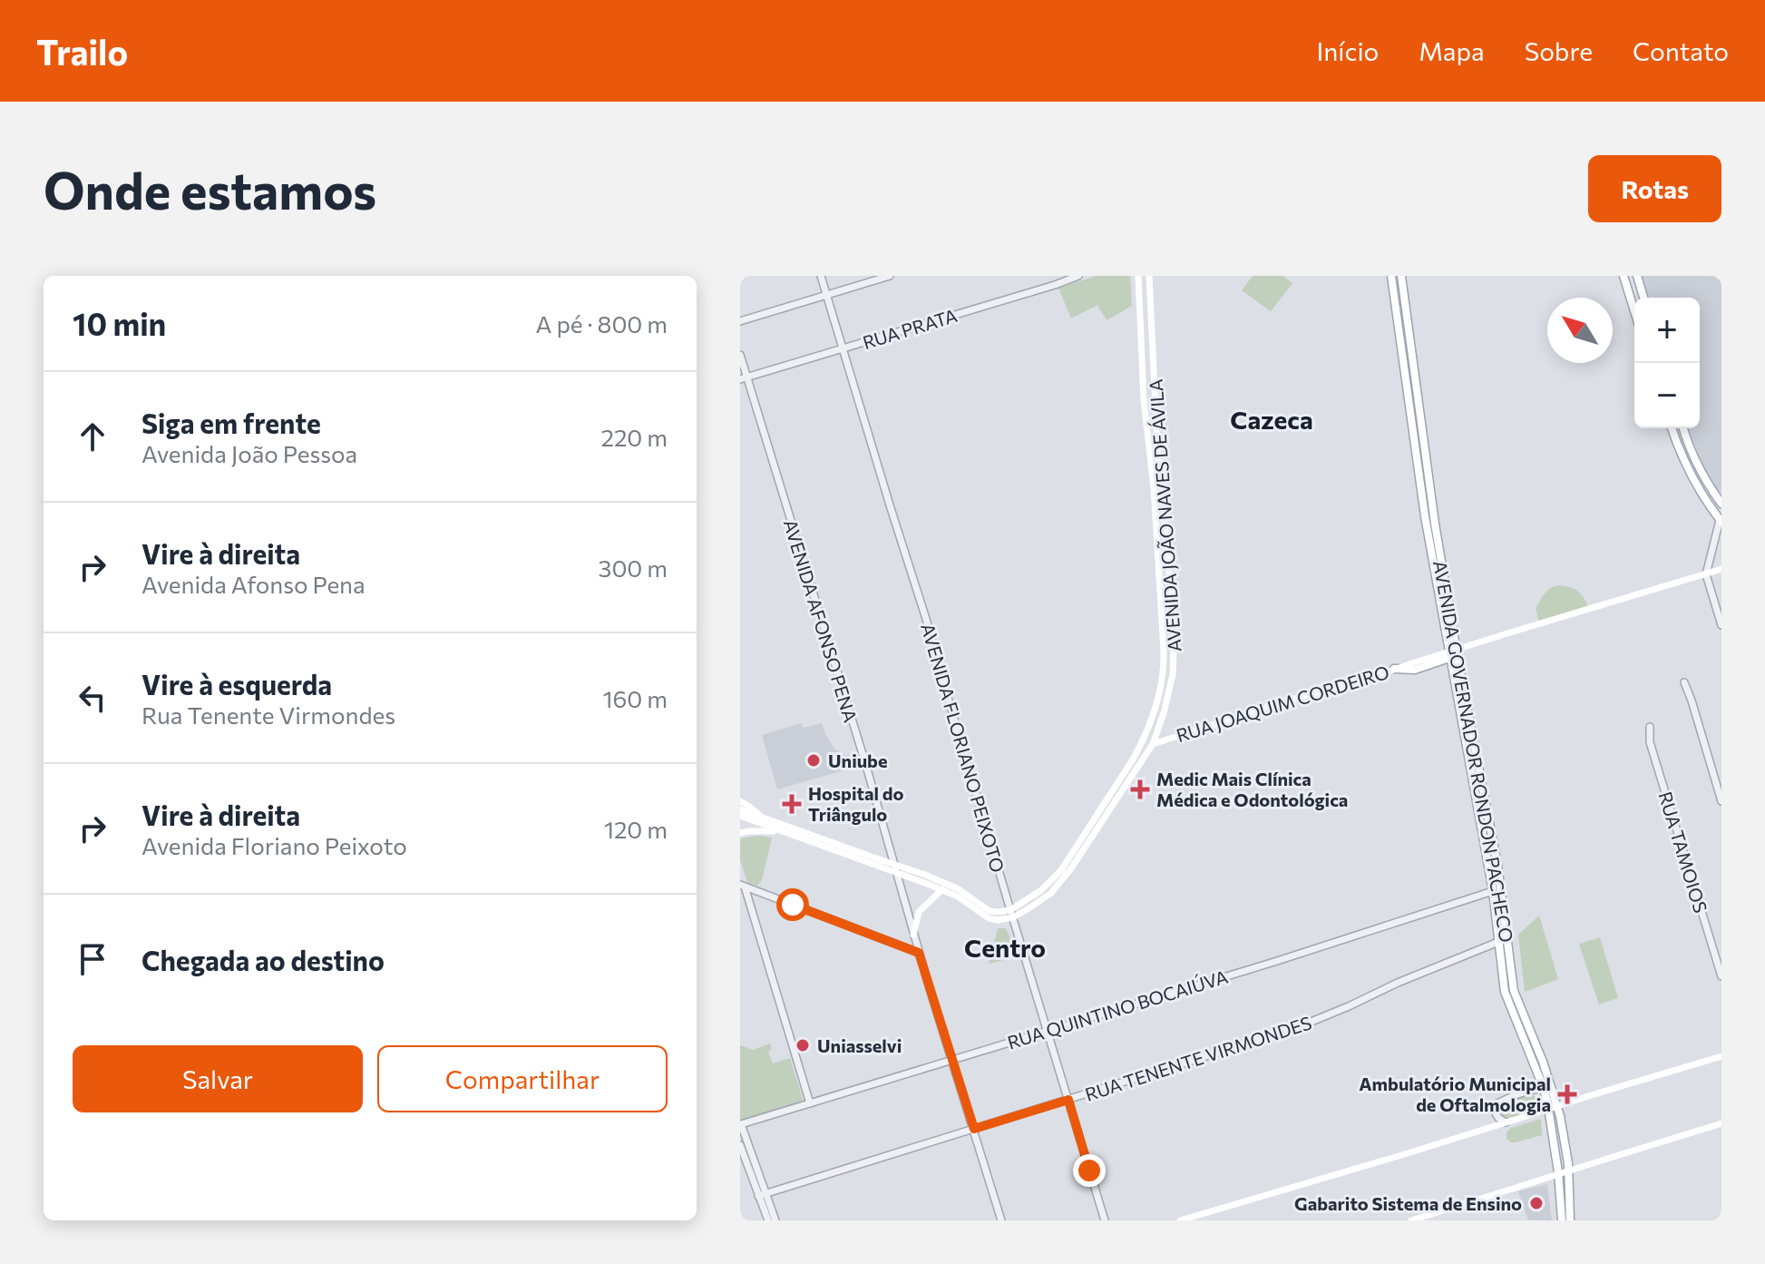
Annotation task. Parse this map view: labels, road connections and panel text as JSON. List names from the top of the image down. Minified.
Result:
{"streets":{"main road":["AVENIDA JOÃO NAVES DE ÁVILA","RUA JOAQUIM CORDEIRO","AVENIDA GOVERNADOR RONDON PACHECO"],"street":["RUA PRATA","AVENIDA AFONSO PENA","AVENIDA FLORIANO PEIXOTO","RUA TAMOIOS","RUA QUINTINO BOCAIÚVA","RUA TENENTE VIRMONDES"]},"crossings":[["RUA PRATA","AVENIDA AFONSO PENA"],["RUA PRATA","AVENIDA FLORIANO PEIXOTO"],["AVENIDA JOÃO NAVES DE ÁVILA","RUA JOAQUIM CORDEIRO"],["AVENIDA JOÃO NAVES DE ÁVILA","AVENIDA FLORIANO PEIXOTO"],["AVENIDA AFONSO PENA","RUA QUINTINO BOCAIÚVA"],["AVENIDA AFONSO PENA","RUA TENENTE VIRMONDES"],["AVENIDA FLORIANO PEIXOTO","RUA QUINTINO BOCAIÚVA"],["AVENIDA FLORIANO PEIXOTO","RUA TENENTE VIRMONDES"],["AVENIDA GOVERNADOR RONDON PACHECO","RUA QUINTINO BOCAIÚVA"],["AVENIDA GOVERNADOR RONDON PACHECO","RUA TENENTE VIRMONDES"]],"districts":["Cazeca","Centro"],"places":{"other":["Uniube","Uniasselvi","Gabarito Sistema de Ensino"],"health":["Medic Mais Clínica Médica e Odontológica","Hospital do Triângulo","Ambulatório Municipal de Oftalmologia"]},"north":"top left","page":{"header":"Trailo","nav":["Início","Mapa","Sobre","Contato"],"buttons":["Rotas",["Salvar","Compartilhar"]],"title":"Onde estamos","heading":["10 min","A pé · 800 m"],"map_buttons":["+","−"],"list":[["Siga em frente","Avenida João Pessoa","220 m"],["Vire à direita","Avenida Afonso Pena","300 m"],["Vire à esquerda","Rua Tenente Virmondes","160 m"],["Vire à direita","Avenida Floriano Peixoto","120 m"],"Chegada ao destino"]}}
